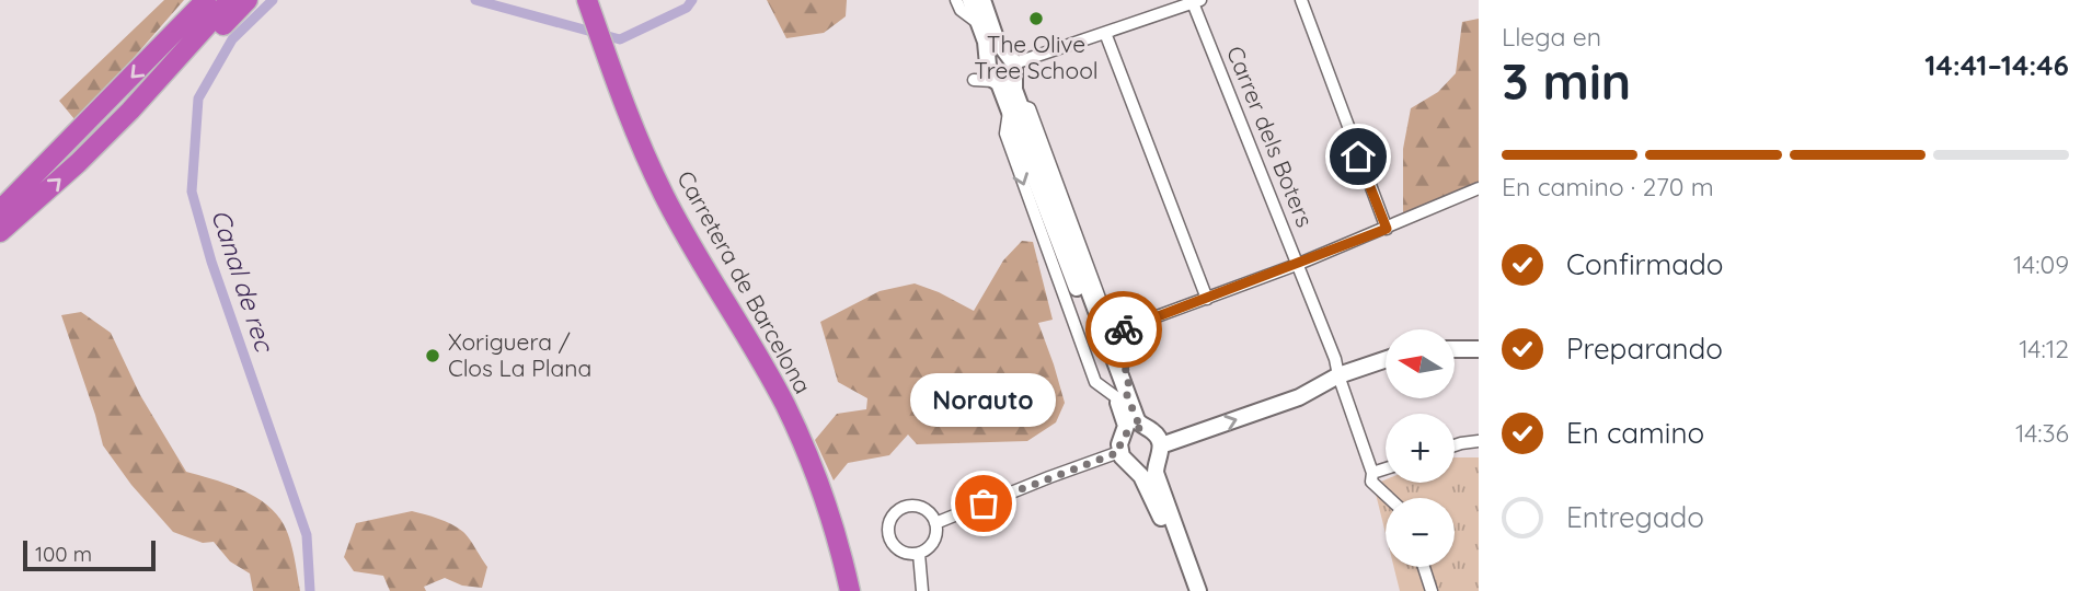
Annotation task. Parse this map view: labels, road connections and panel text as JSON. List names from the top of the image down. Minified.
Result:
{"streets":{"highway":["Carretera de Barcelona"],"street":["Carrer dels Boters"]},"water":["Canal de rec"],"places":["The Olive Tree School","Xoriguera / Clos La Plana","Norauto"],"scale_bar":"100 m","north":"left","page":{"heading":["3 min","Llega en","14:41–14:46"],"bar":"En camino · 270 m","list":[["Confirmado","14:09"],["Preparando","14:12"],["En camino","14:36"],"Entregado"],"map_buttons":["+","−"],"bubble":"Norauto","scale":"100 m"}}
